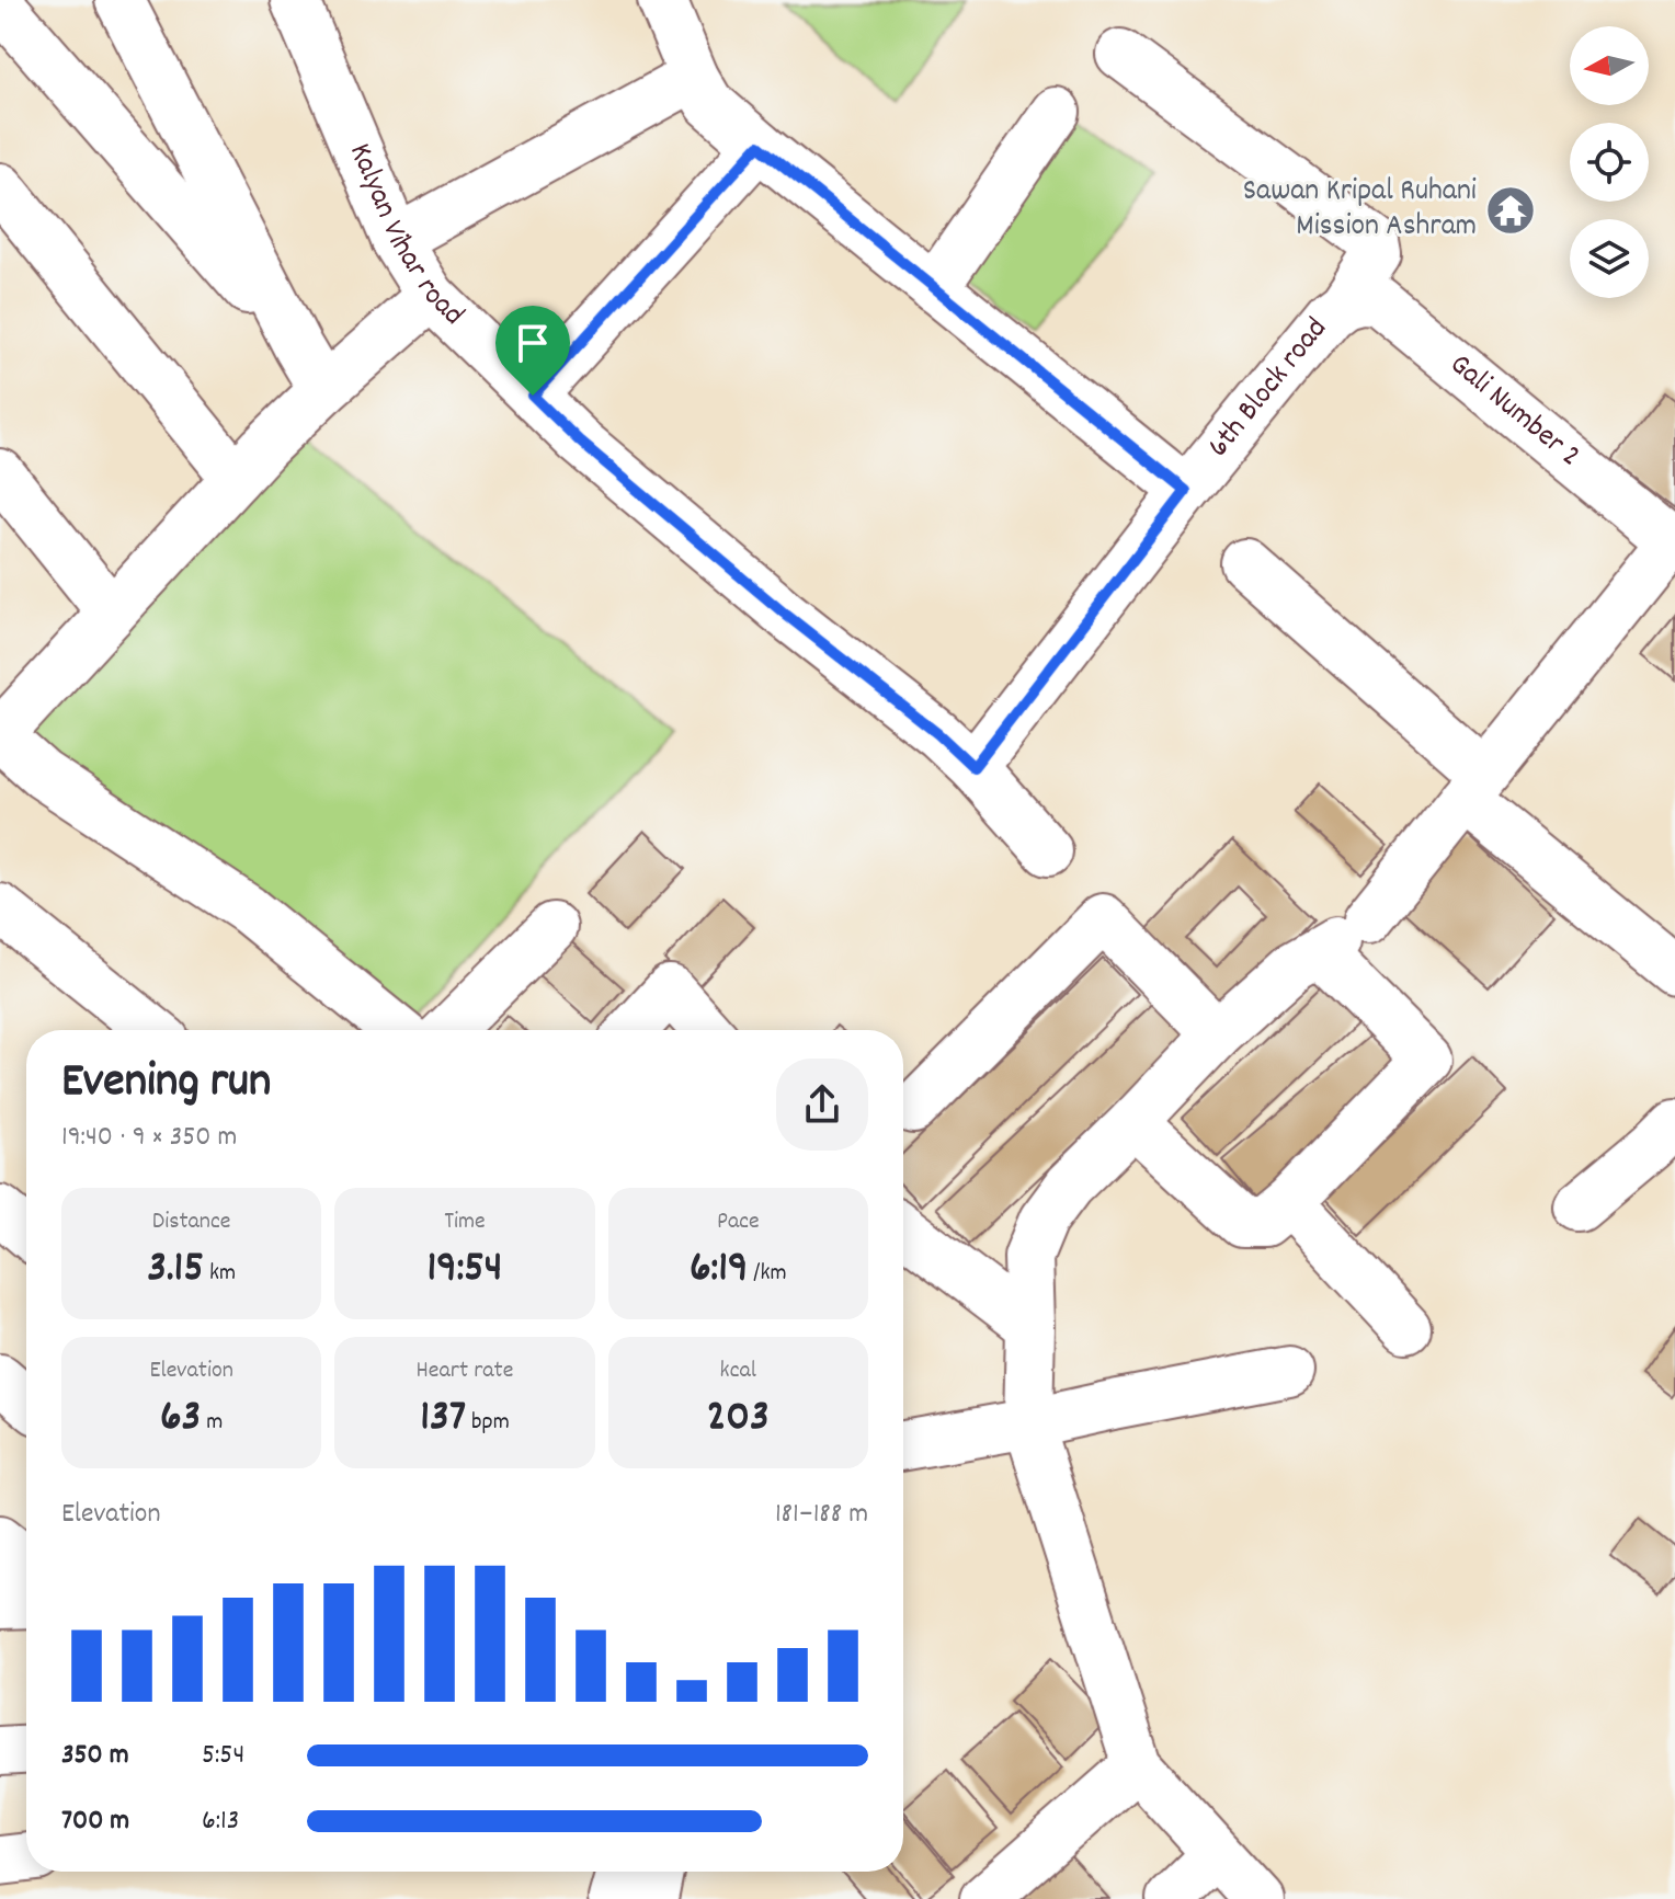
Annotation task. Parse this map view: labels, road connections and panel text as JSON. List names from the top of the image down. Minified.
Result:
{"streets":{"street":["Kalyan Vihar road","6th Block road","Gali Number 2"]},"crossings":[["Kalyan Vihar road","6th Block road"],["6th Block road","Gali Number 2"]],"places":{"temple":["Sawan Kripal Ruhani Mission Ashram"]},"north":"left","page":{"heading":["Evening run","19:40 · 9 × 350 m"],"stats":[["Distance","3.15 km"],["Time","19:54"],["Pace","6:19 /km"],["Elevation","63 m"],["Heart rate","137 bpm"],["kcal","203"]],"chart":["Elevation","181–188 m"],"list":[{"name":"350 m","note":"5:54"},{"name":"700 m","note":"6:13"}]}}
